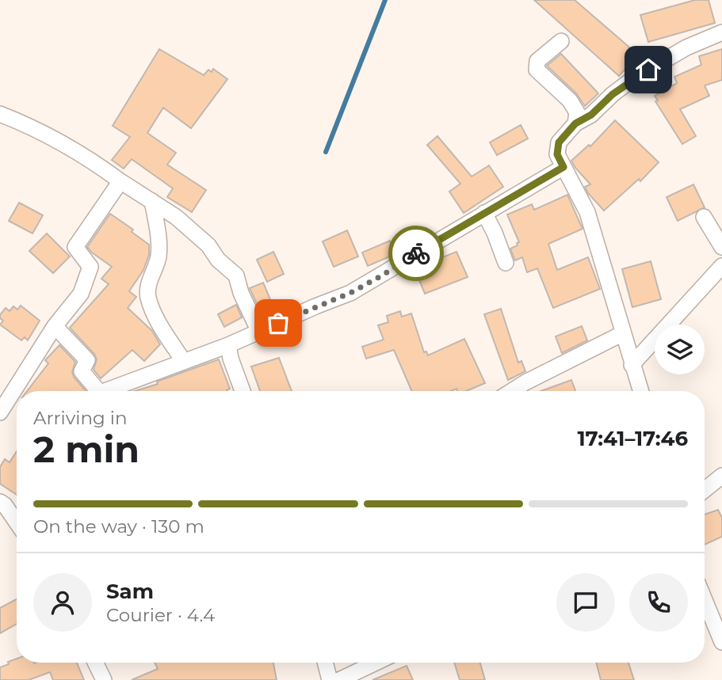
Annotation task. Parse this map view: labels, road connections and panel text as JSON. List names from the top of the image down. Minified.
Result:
{"page":{"heading":["2 min","Arriving in","17:41–17:46"],"panel":["Sam","Courier · 4.4"],"bar":"On the way · 130 m"}}
